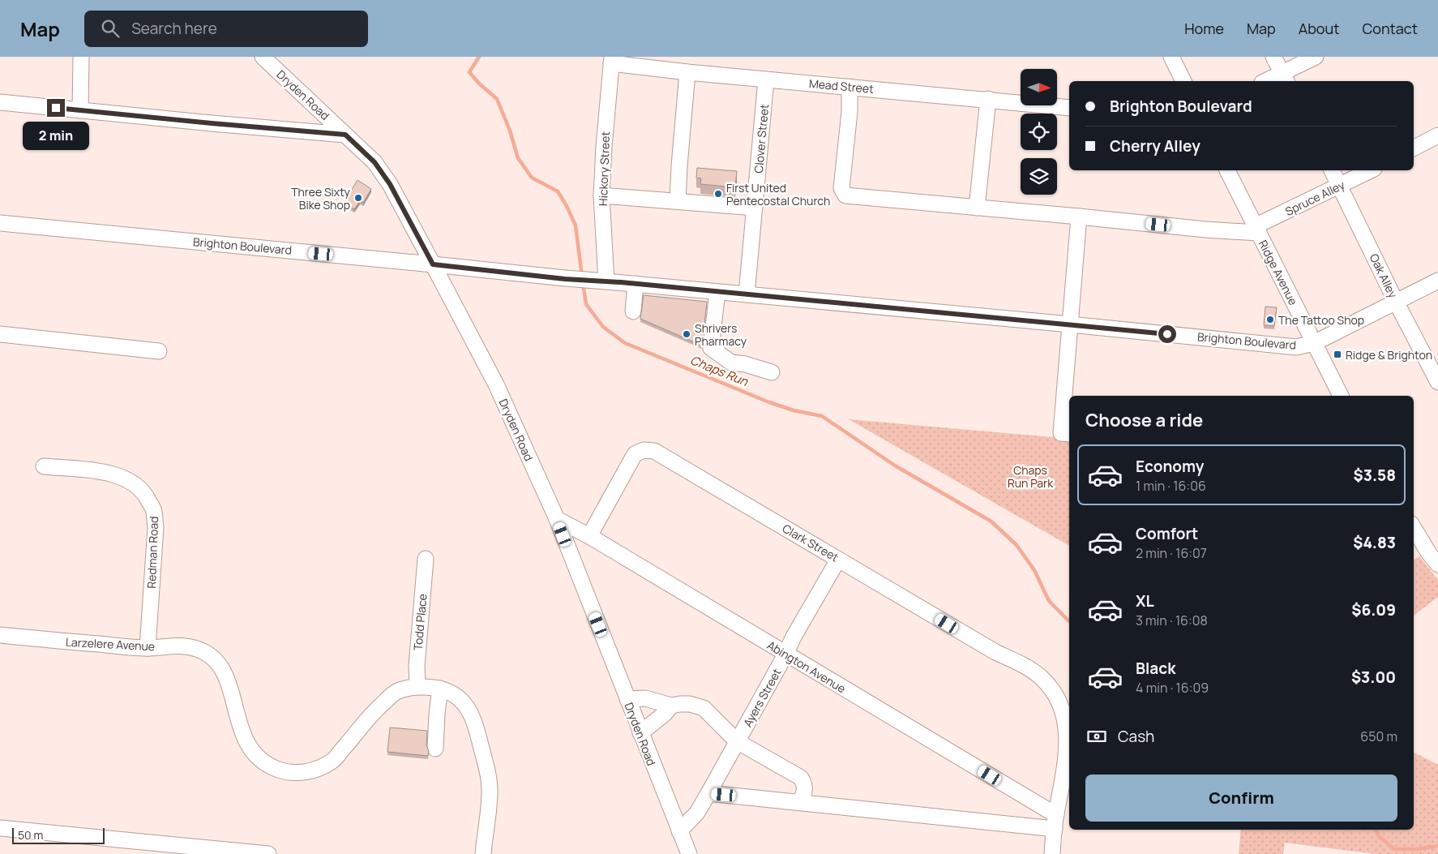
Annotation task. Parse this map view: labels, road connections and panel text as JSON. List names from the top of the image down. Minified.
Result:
{"streets":{"street":["Mead Street","Dryden Road","Clover Street","Hickory Street","Spruce Alley","Brighton Boulevard","Ridge Avenue","Oak Alley","Clark Street","Redman Road","Todd Place","Larzelere Avenue","Abington Avenue","Ayers Street"]},"crossings":[["Mead Street","Clover Street"],["Mead Street","Hickory Street"],["Dryden Road","Brighton Boulevard"],["Dryden Road","Abington Avenue"],["Dryden Road","Ayers Street"],["Clover Street","Brighton Boulevard"],["Hickory Street","Brighton Boulevard"],["Spruce Alley","Ridge Avenue"],["Spruce Alley","Oak Alley"],["Brighton Boulevard","Ridge Avenue"],["Brighton Boulevard","Oak Alley"],["Clark Street","Abington Avenue"],["Clark Street","Ayers Street"],["Redman Road","Larzelere Avenue"],["Todd Place","Larzelere Avenue"],["Abington Avenue","Ayers Street"]],"water":["Chaps Run"],"parks":["Chaps Run Park"],"places":{"other":["First United Pentecostal Church","Three Sixty Bike Shop","The Tattoo Shop","Shrivers Pharmacy"],"transit":["Ridge & Brighton"]},"scale_bar":"50 m","north":"right","page":{"header":"Map","search":"Search here","nav":["Home","Map","About","Contact"],"banner":["Brighton Boulevard","Cherry Alley"],"bubble":"2 min","heading":"Choose a ride","list":[{"name":"Economy","note":"1 min · 16:06","value":"$3.58"},{"name":"Comfort","note":"2 min · 16:07","value":"$4.83"},{"name":"XL","note":"3 min · 16:08","value":"$6.09"},{"name":"Black","note":"4 min · 16:09","value":"$3.00"}],"pay":["Cash","650 m"],"buttons":"Confirm","scale":"50 m"}}
